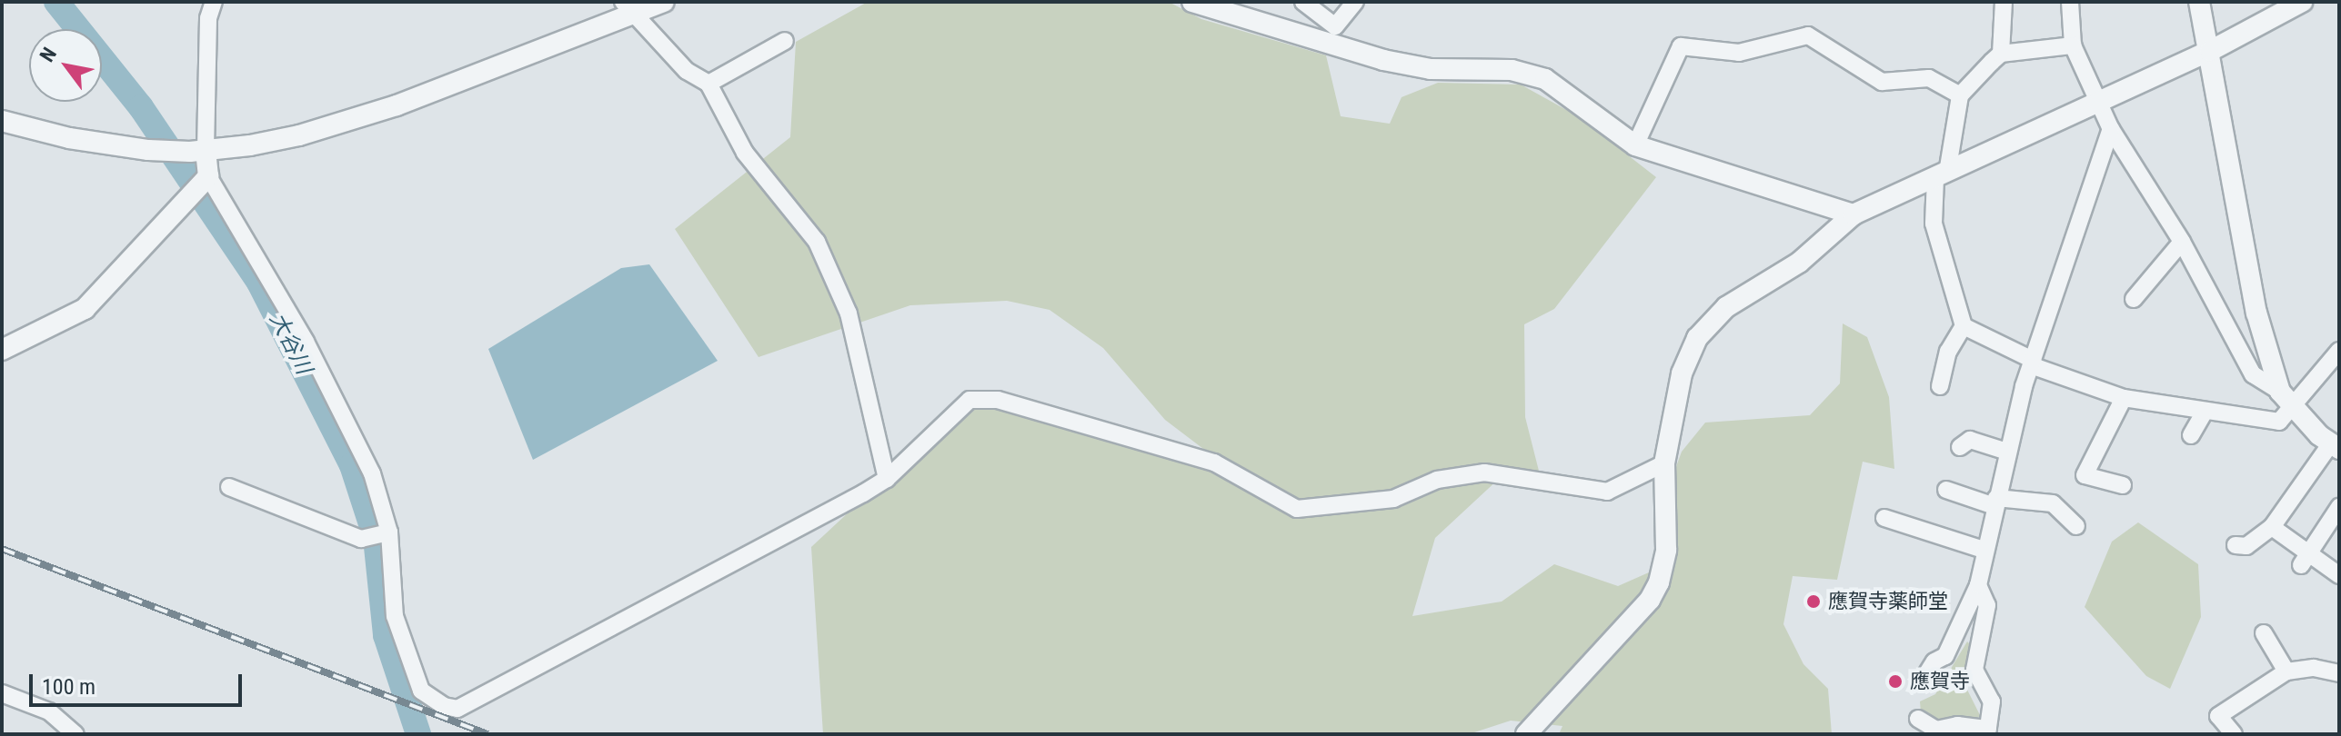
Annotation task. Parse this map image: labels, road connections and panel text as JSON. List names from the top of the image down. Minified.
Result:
{"water":["大谷川"],"places":["應賀寺薬師堂","應賀寺"],"scale_bar":"100 m","north":"top left"}
